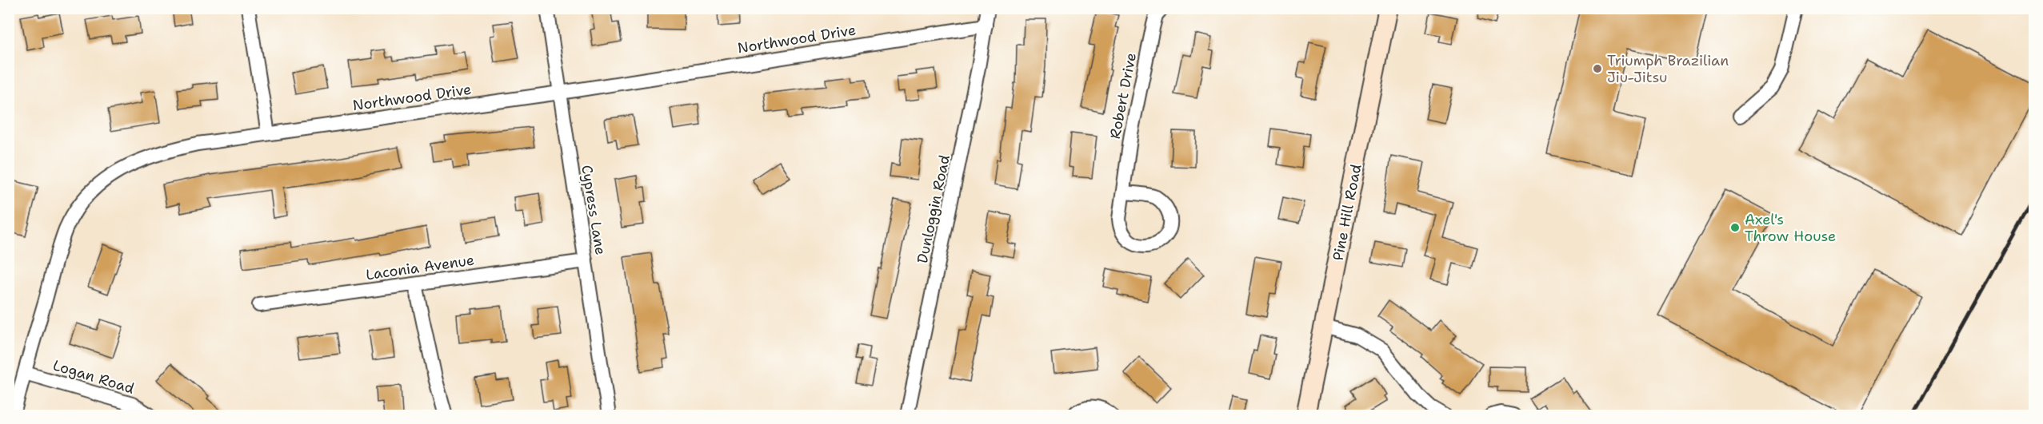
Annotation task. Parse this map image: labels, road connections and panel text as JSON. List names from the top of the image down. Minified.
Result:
{"streets":{"street":["Northwood Drive","Robert Drive","Dunloggin Road","Cypress Lane","Pine Hill Road","Laconia Avenue","Logan Road"]},"crossings":[["Northwood Drive","Dunloggin Road"],["Northwood Drive","Cypress Lane"],["Northwood Drive","Logan Road"],["Cypress Lane","Laconia Avenue"]],"places":["Triumph Brazilian Jiu-Jitsu","Axel's Throw House"]}
